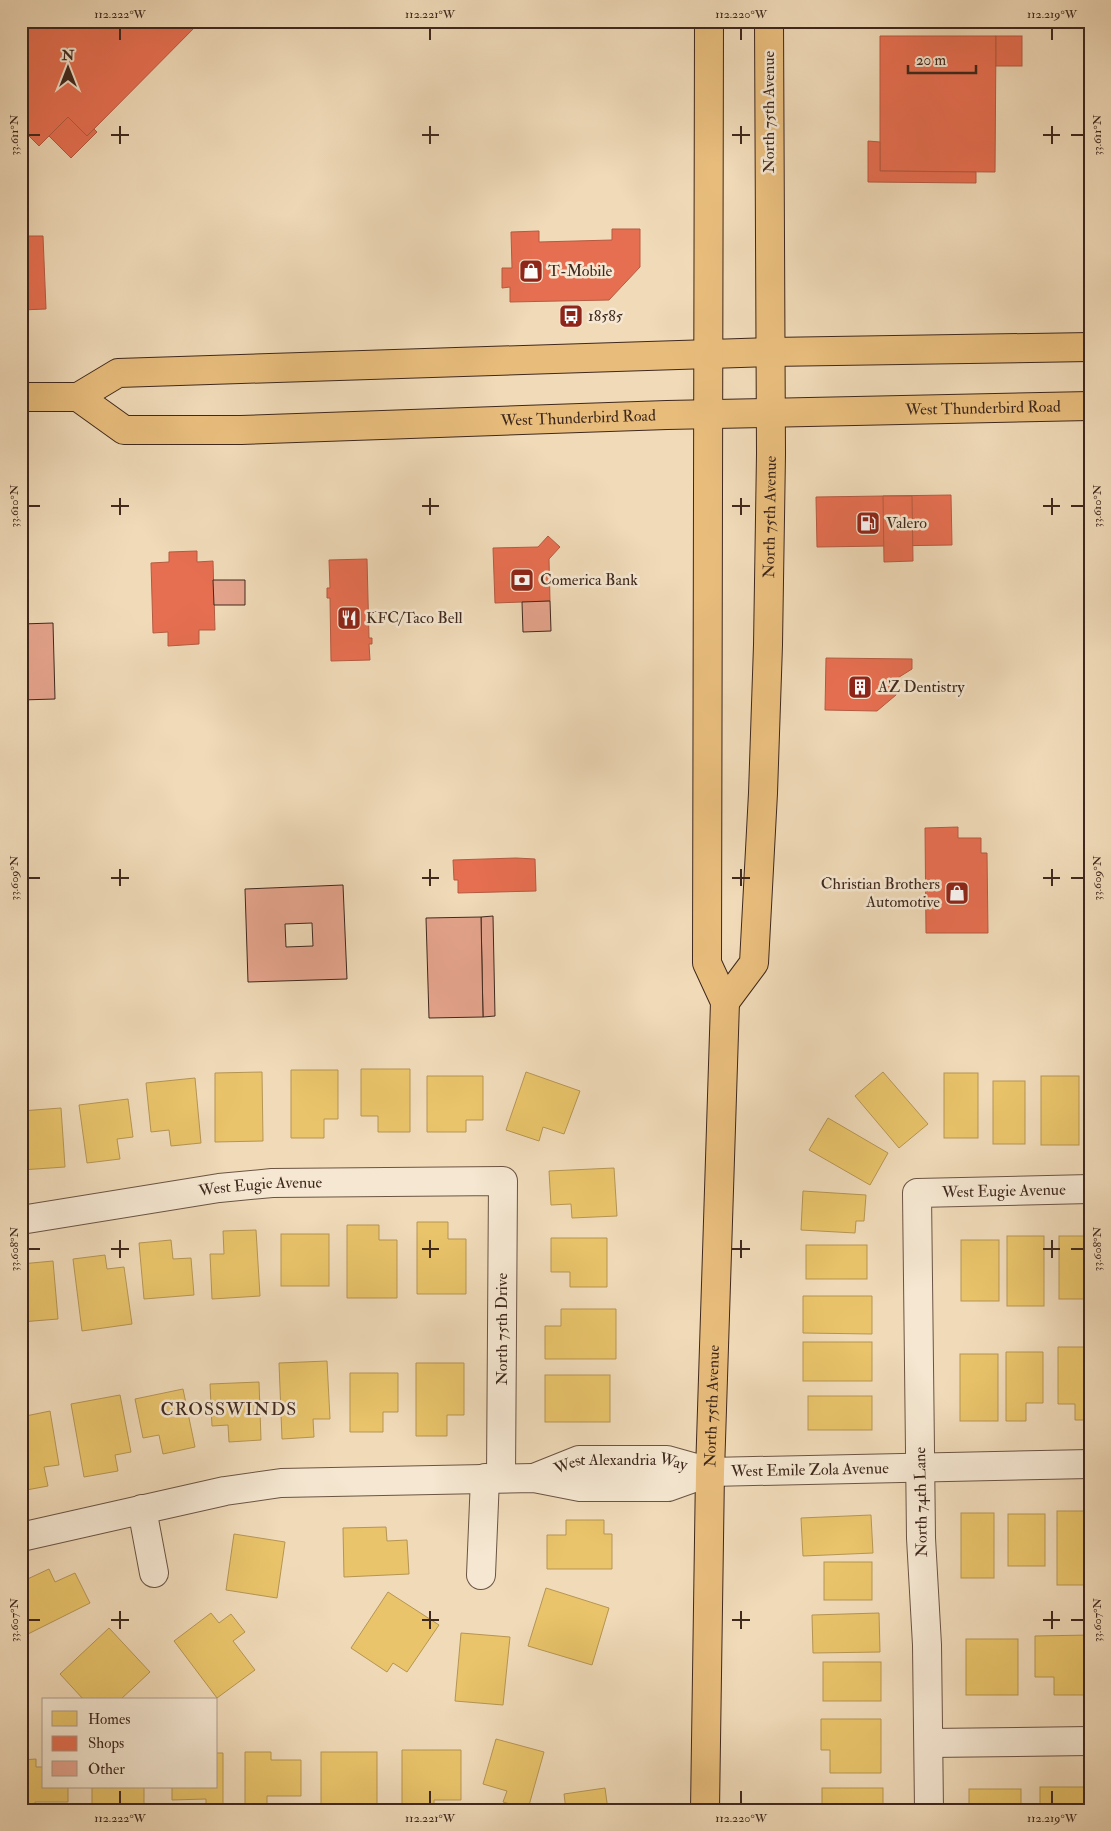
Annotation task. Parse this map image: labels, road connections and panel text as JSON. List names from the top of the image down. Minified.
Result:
{"streets":{"main road":["North 75th Avenue","West Thunderbird Road"],"street":["West Eugie Avenue","North 75th Drive","West Alexandria Way","West Emile Zola Avenue","North 74th Lane"]},"crossings":[["North 75th Avenue","West Thunderbird Road"],["North 75th Avenue","West Alexandria Way"],["North 75th Avenue","West Emile Zola Avenue"],["West Eugie Avenue","North 75th Drive"],["West Eugie Avenue","North 74th Lane"],["North 75th Drive","West Alexandria Way"],["West Alexandria Way","West Emile Zola Avenue"],["West Emile Zola Avenue","North 74th Lane"]],"districts":["CROSSWINDS"],"places":{"shop":["T-Mobile","Christian Brothers Automotive"],"bus stop":["18585"],"fuel station":["Valero"],"bank":["Comerica Bank"],"restaurant":["KFC/Taco Bell"],"building":["AZ Dentistry"]},"legend":["Homes","Shops","Other"],"scale_bar":"20 m","north":"top","coordinates":["112.222°W","112.221°W","112.220°W","112.219°W","33.611°N","33.610°N","33.609°N","33.608°N","33.607°N"]}
